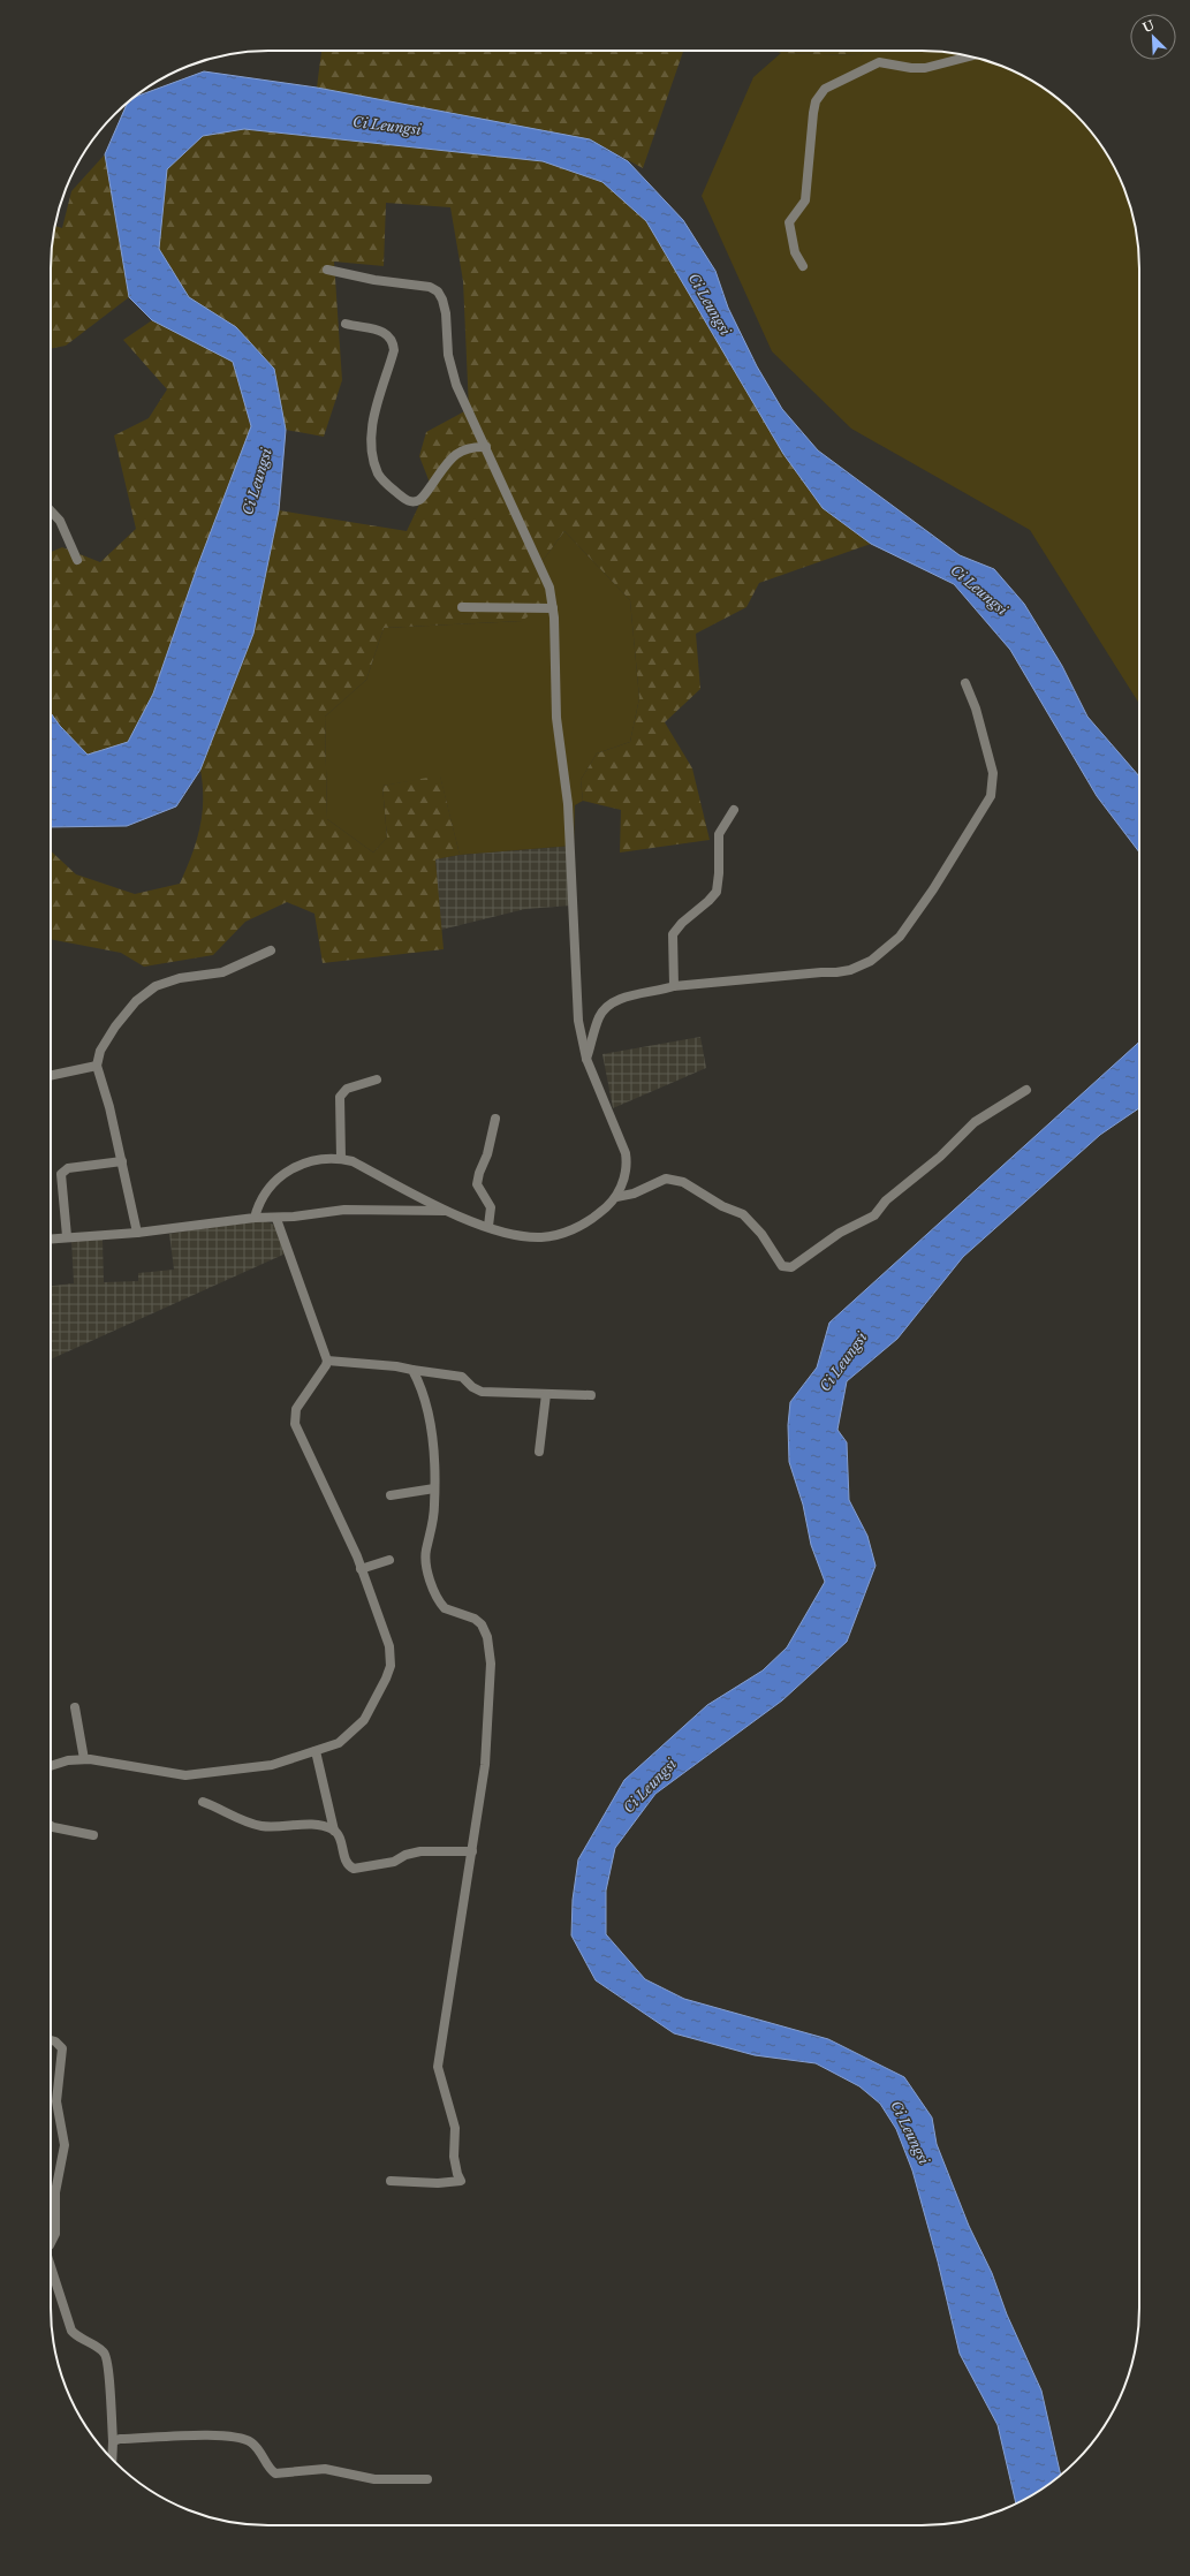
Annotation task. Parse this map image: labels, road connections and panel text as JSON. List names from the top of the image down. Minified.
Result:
{"water":["Ci Leungsi"],"north":"top left"}
